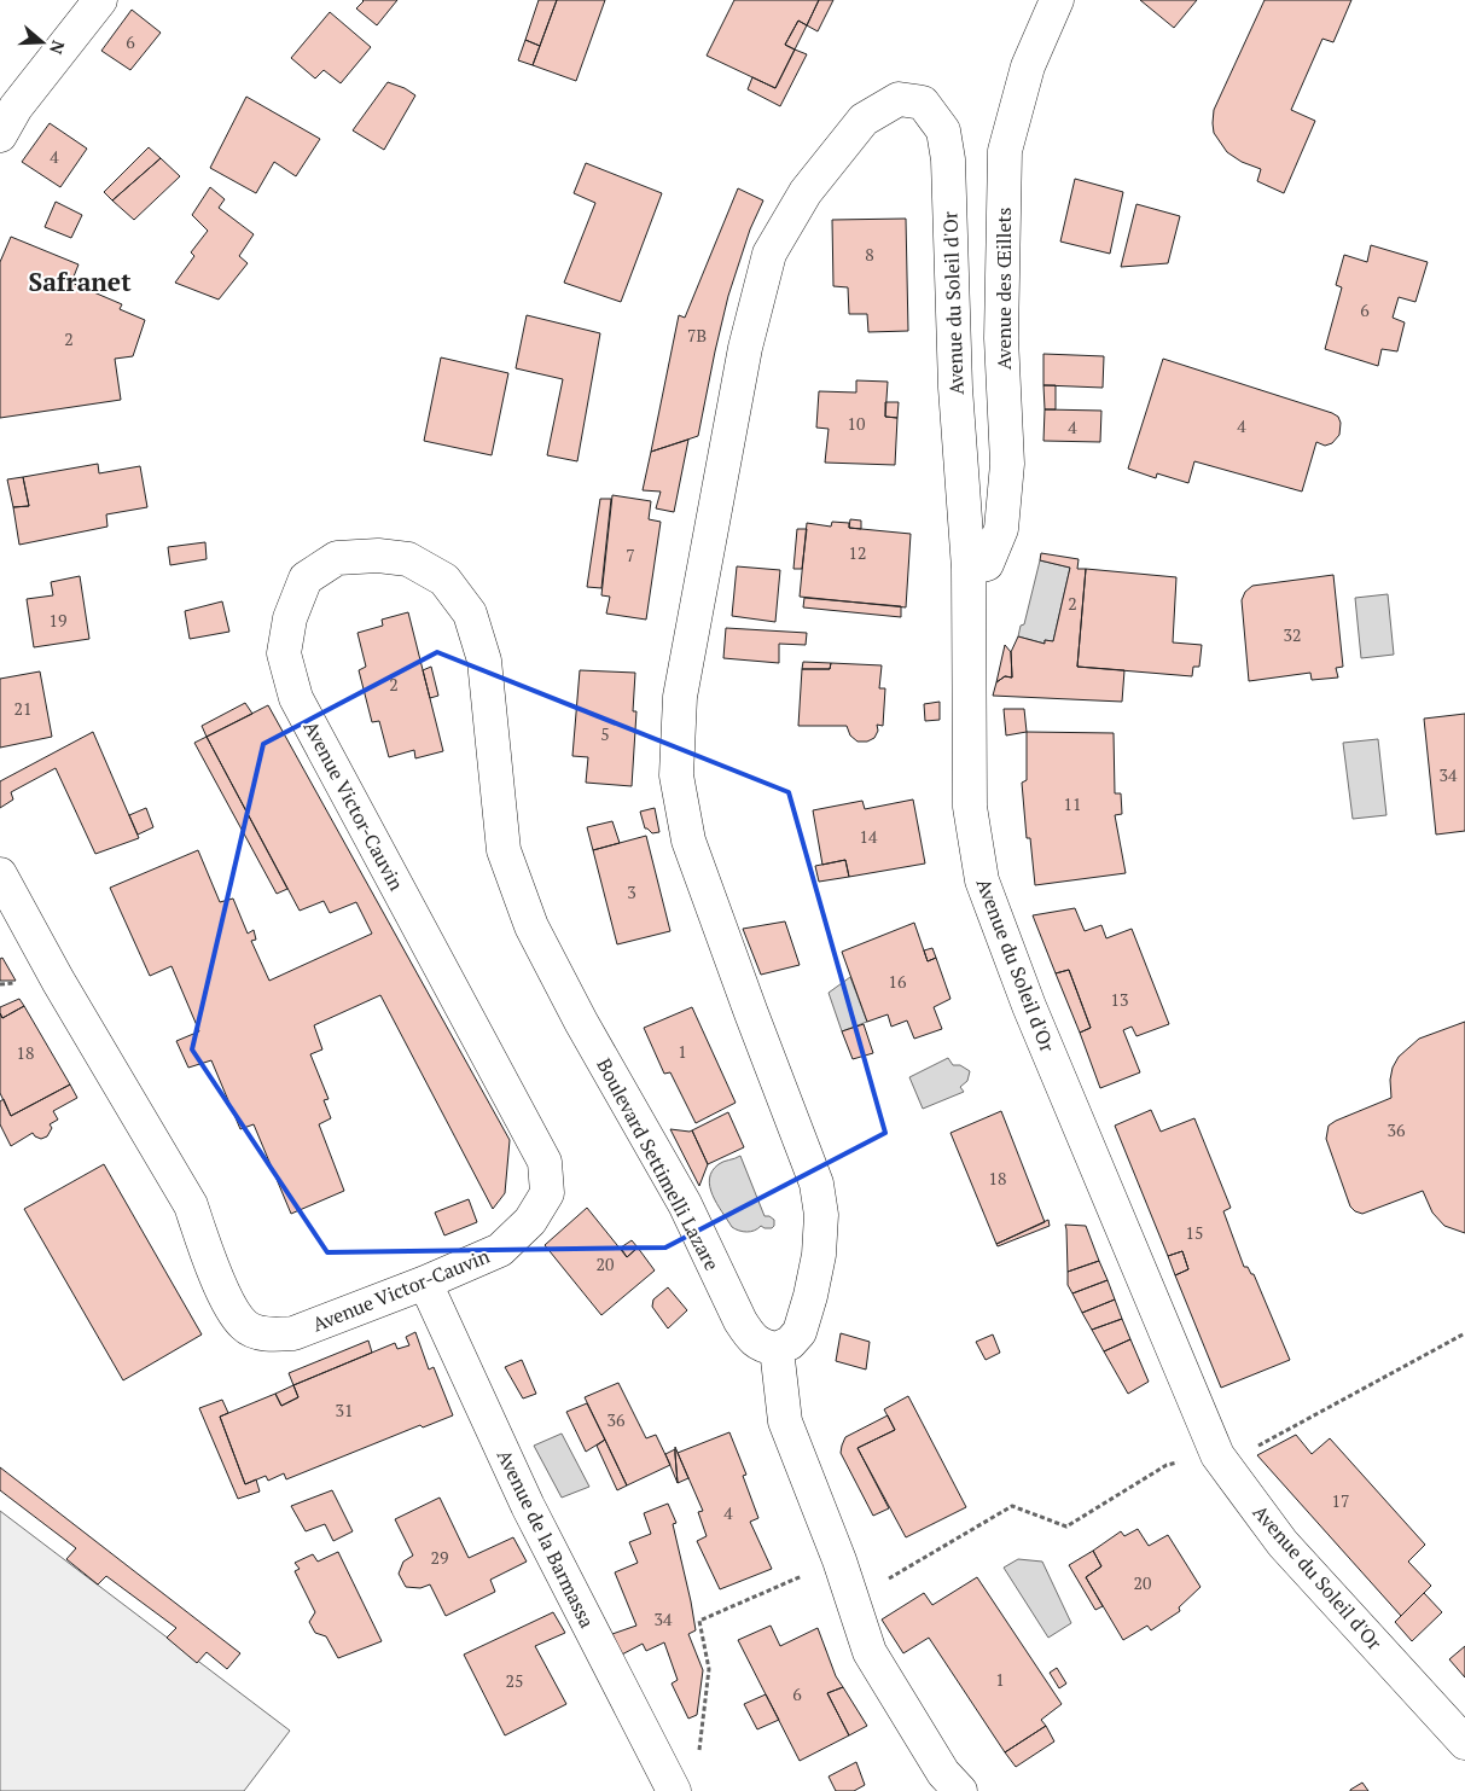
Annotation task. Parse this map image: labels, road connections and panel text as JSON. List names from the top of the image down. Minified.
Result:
{"streets":{"street":["Avenue des Œillets","Avenue du Soleil d'Or","Avenue Victor-Cauvin","Boulevard Settimelli Lazare","Avenue de la Barmassa"]},"crossings":[["Avenue des Œillets","Avenue du Soleil d'Or"],["Avenue du Soleil d'Or","Boulevard Settimelli Lazare"],["Avenue Victor-Cauvin","Boulevard Settimelli Lazare"],["Avenue Victor-Cauvin","Avenue de la Barmassa"]],"districts":["Safranet"],"house_numbers":["6","4","8","6","7B","2","10","4","4","12","7","2","19","32","2","21","5","34","11","14","3","16","13","1","18","36","18","15","20","31","36","17","4","29","20","34","1","25","6"],"north":"right"}
